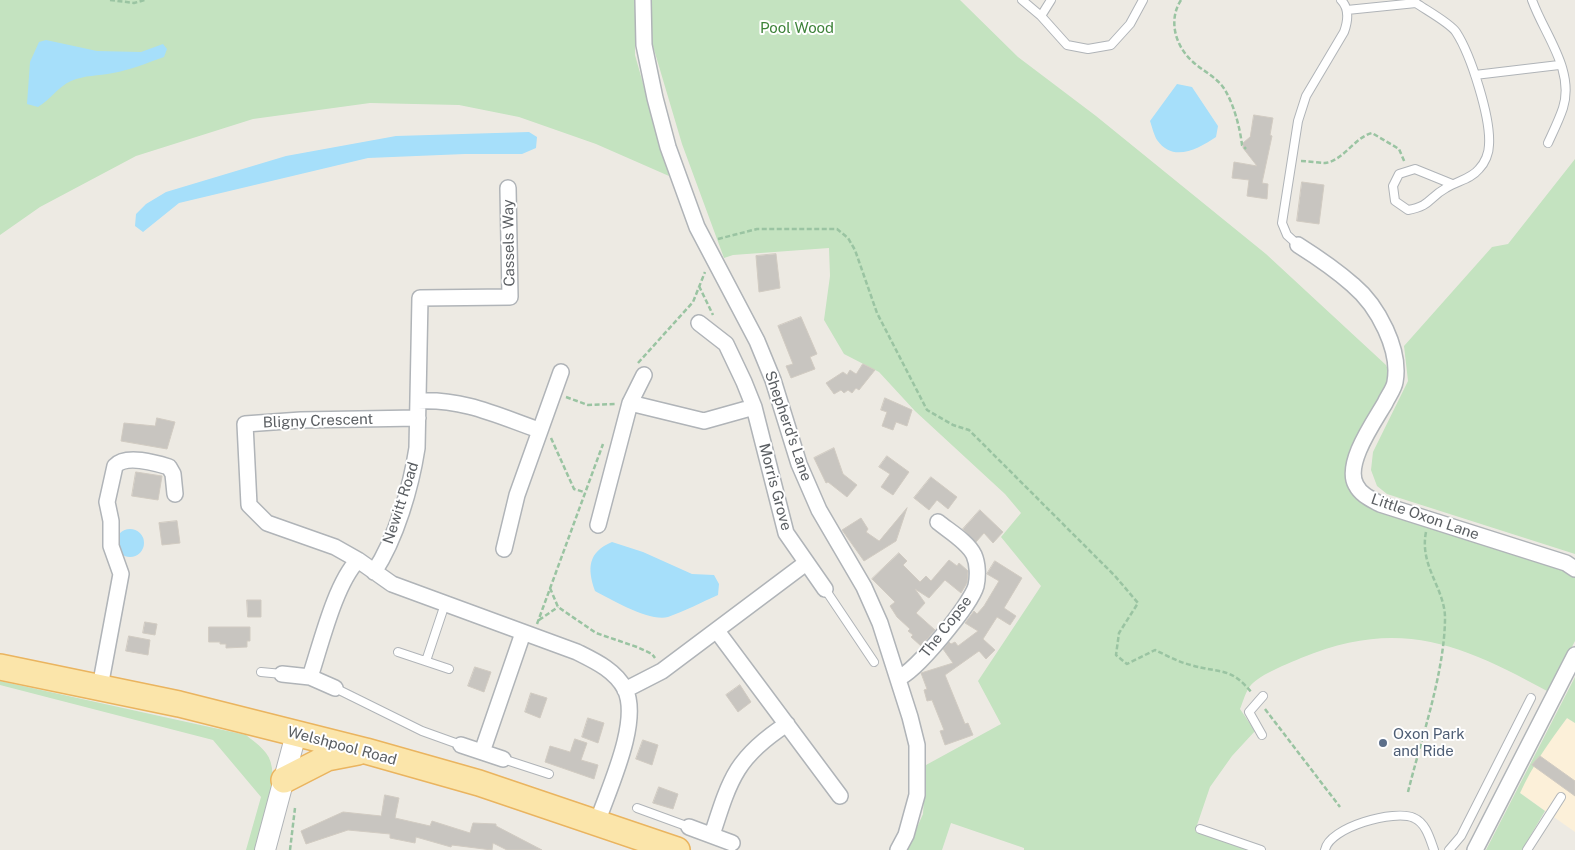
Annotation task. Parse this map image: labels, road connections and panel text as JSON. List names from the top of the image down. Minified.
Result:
{"streets":{"main road":["Welshpool Road"],"street":["Cassels Way","Bligny Crescent","Shepherd's Lane","Morris Grove","Newitt Road","Little Oxon Lane","The Copse"]},"crossings":[["Cassels Way","Newitt Road"],["Bligny Crescent","Newitt Road"],["Shepherd's Lane","The Copse"]],"parks":["Pool Wood"],"places":["Oxon Park and Ride"]}
